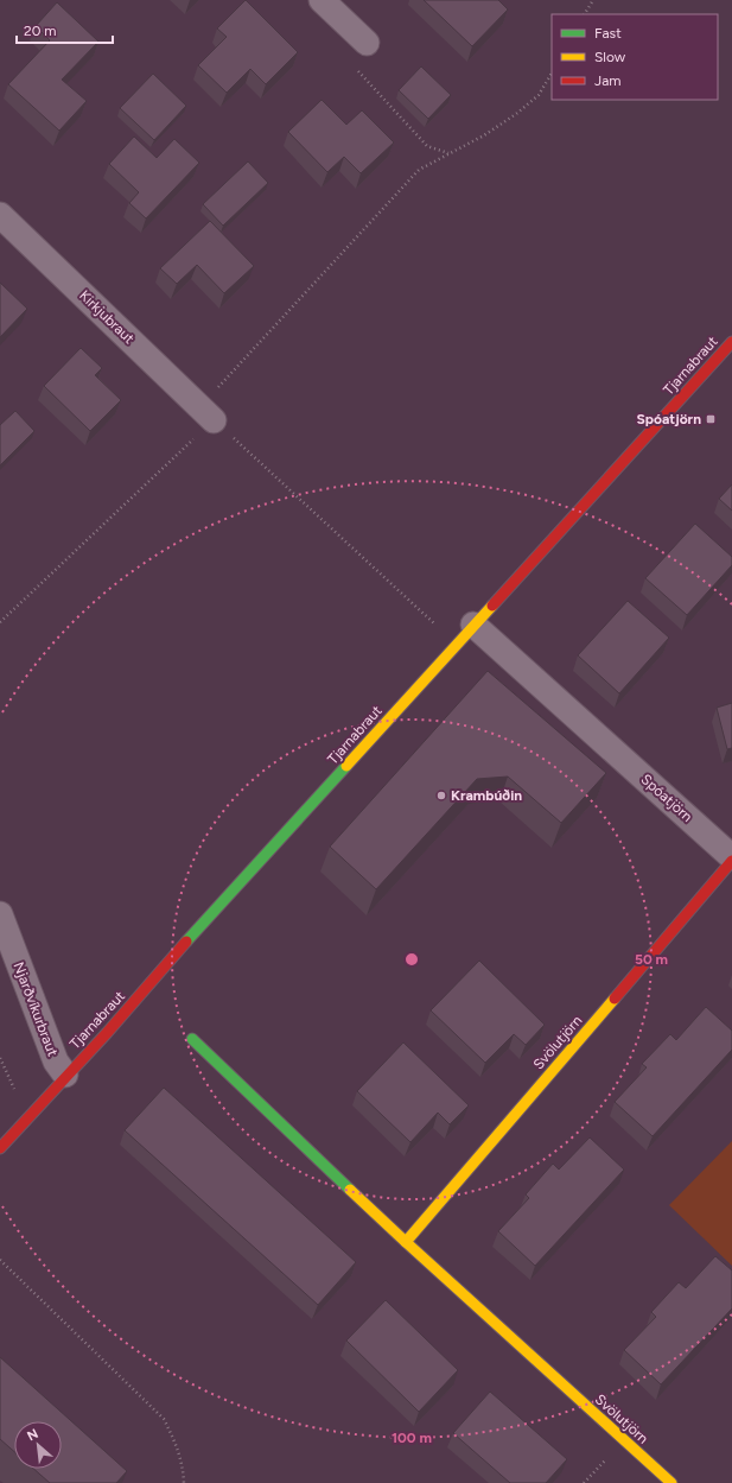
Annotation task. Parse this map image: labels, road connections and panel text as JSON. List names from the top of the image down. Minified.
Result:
{"streets":{"street":["Kirkjubraut","Tjarnabraut","Spóatjörn","Njarðvíkurbraut","Svölutjörn"]},"crossings":[["Tjarnabraut","Spóatjörn"],["Tjarnabraut","Njarðvíkurbraut"]],"places":{"transit":["Spóatjörn"],"other":["Krambúðin"]},"legend":["Fast","Slow","Jam"],"scale_bar":"20 m","north":"top left","rings":["50 m","100 m"]}
